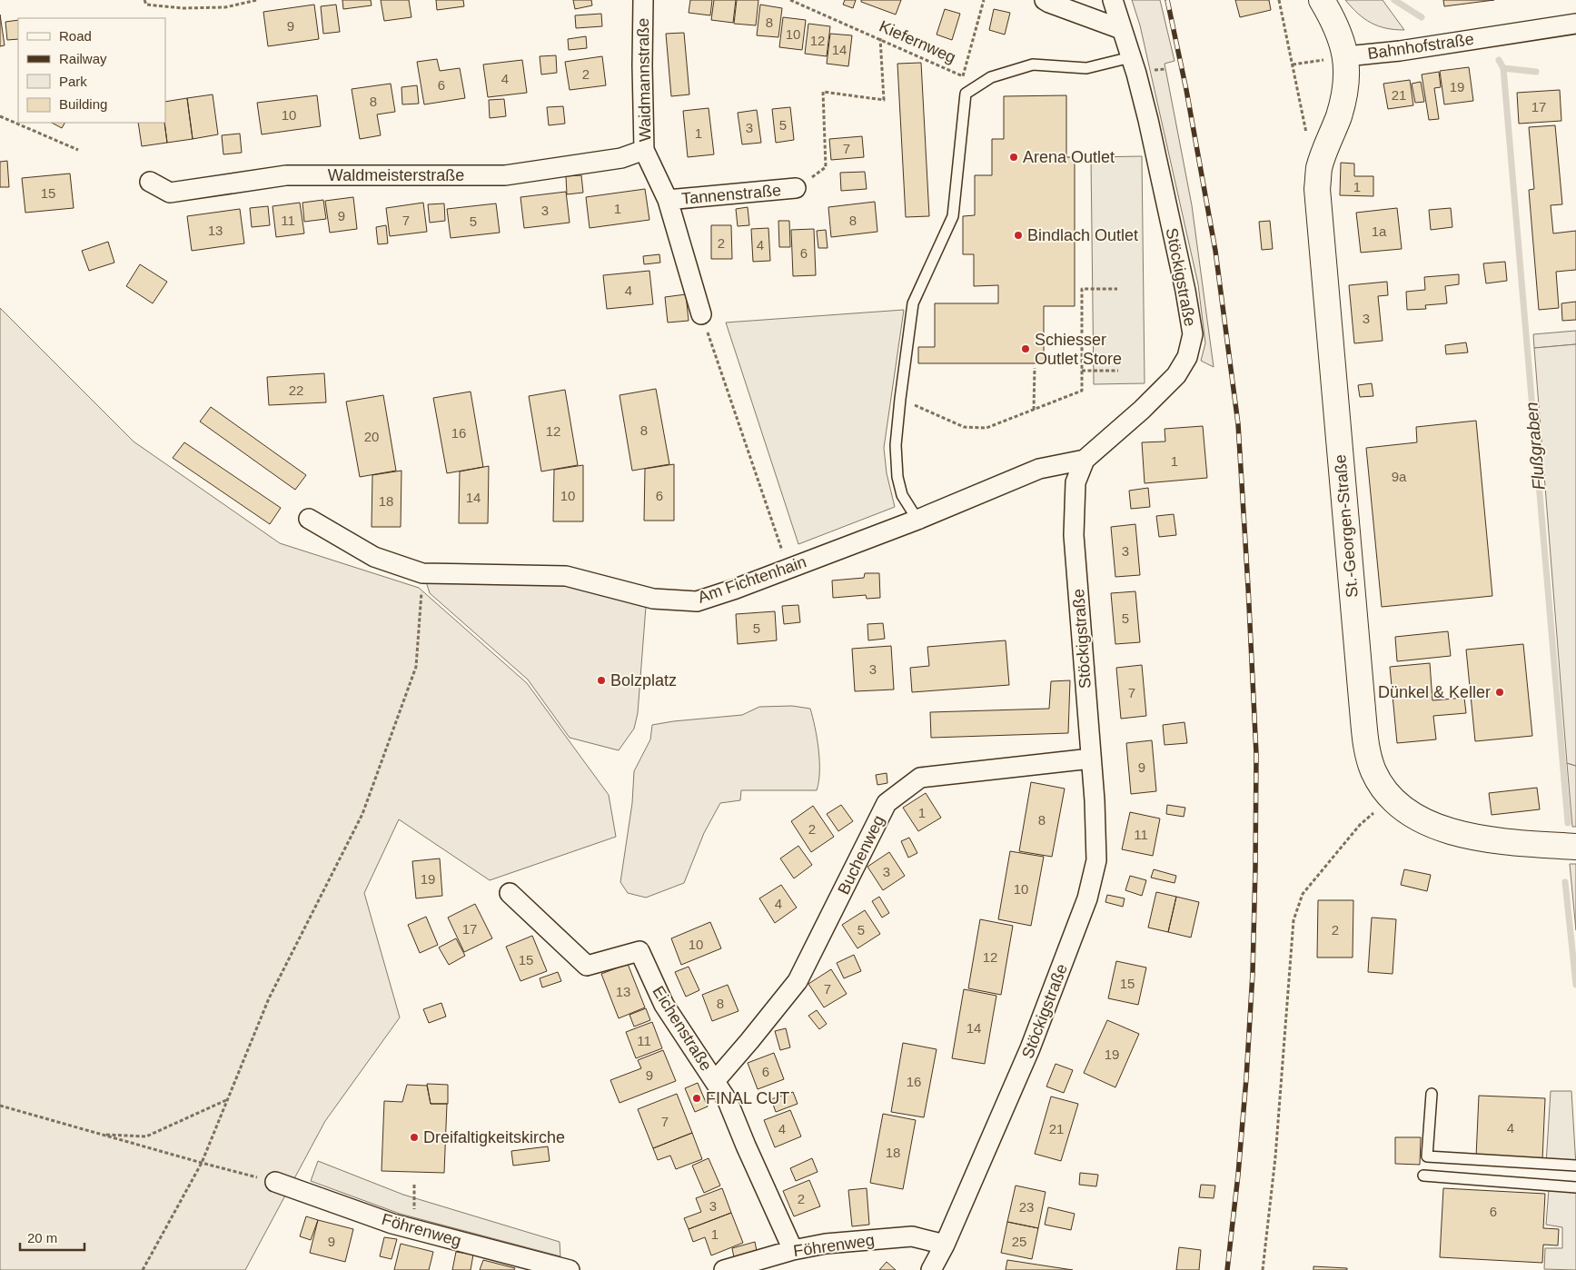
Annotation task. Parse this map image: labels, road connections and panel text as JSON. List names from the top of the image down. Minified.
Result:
{"streets":{"street":["Bahnhofstraße","Waidmannstraße","Waldmeisterstraße","Tannenstraße","Stöckigstraße","St.-Georgen-Straße","Am Fichtenhain","Buchenweg","Eichenstraße","Föhrenweg"],"path":["Kiefernweg"]},"crossings":[["Bahnhofstraße","St.-Georgen-Straße"],["Waidmannstraße","Waldmeisterstraße"],["Waidmannstraße","Tannenstraße"],["Stöckigstraße","Am Fichtenhain"],["Stöckigstraße","Buchenweg"],["Stöckigstraße","Föhrenweg"],["Buchenweg","Eichenstraße"],["Eichenstraße","Föhrenweg"]],"water":["Flußgraben"],"places":["Arena Outlet","Bindlach Outlet","Schiesser Outlet Store","Bolzplatz","Dünkel & Keller","FINAL CUT","Dreifaltigkeitskirche"],"house_numbers":["8","9","10","12","14","2","4","6","19","21","8","17","10","5","3","1","7","1","15","1","3","9","11","7","8","5","13","1a","2","4","6","4","3","22","8","12","16","20","1","9a","10","6","14","18","3","5","5","3","7","9","1","8","2","11","3","19","10","4","17","5","2","10","12","15","15","7","13","8","14","11","19","6","9","16","7","4","4","21","18","2","3","23","6","1","9","25"],"legend":["Road","Railway","Park","Building"],"scale_bar":"20 m"}
